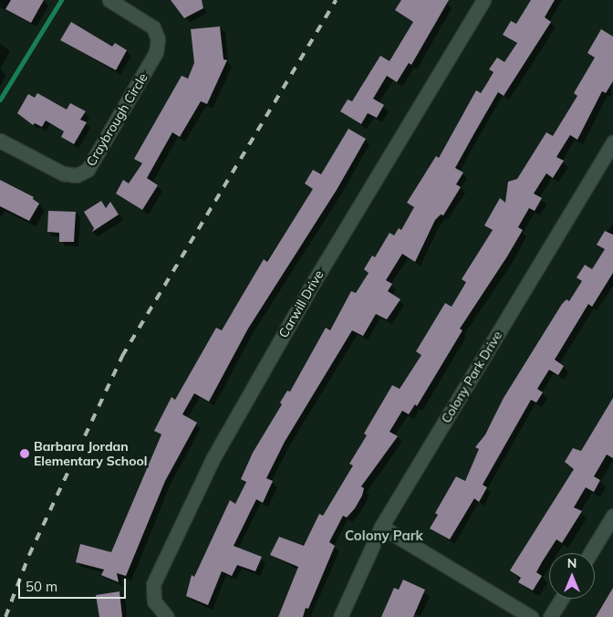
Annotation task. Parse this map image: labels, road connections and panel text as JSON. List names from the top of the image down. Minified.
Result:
{"streets":{"street":["Craybrough Circle","Carwill Drive","Colony Park Drive"]},"districts":["Colony Park"],"places":["Barbara Jordan Elementary School"],"scale_bar":"50 m","north":"top"}
